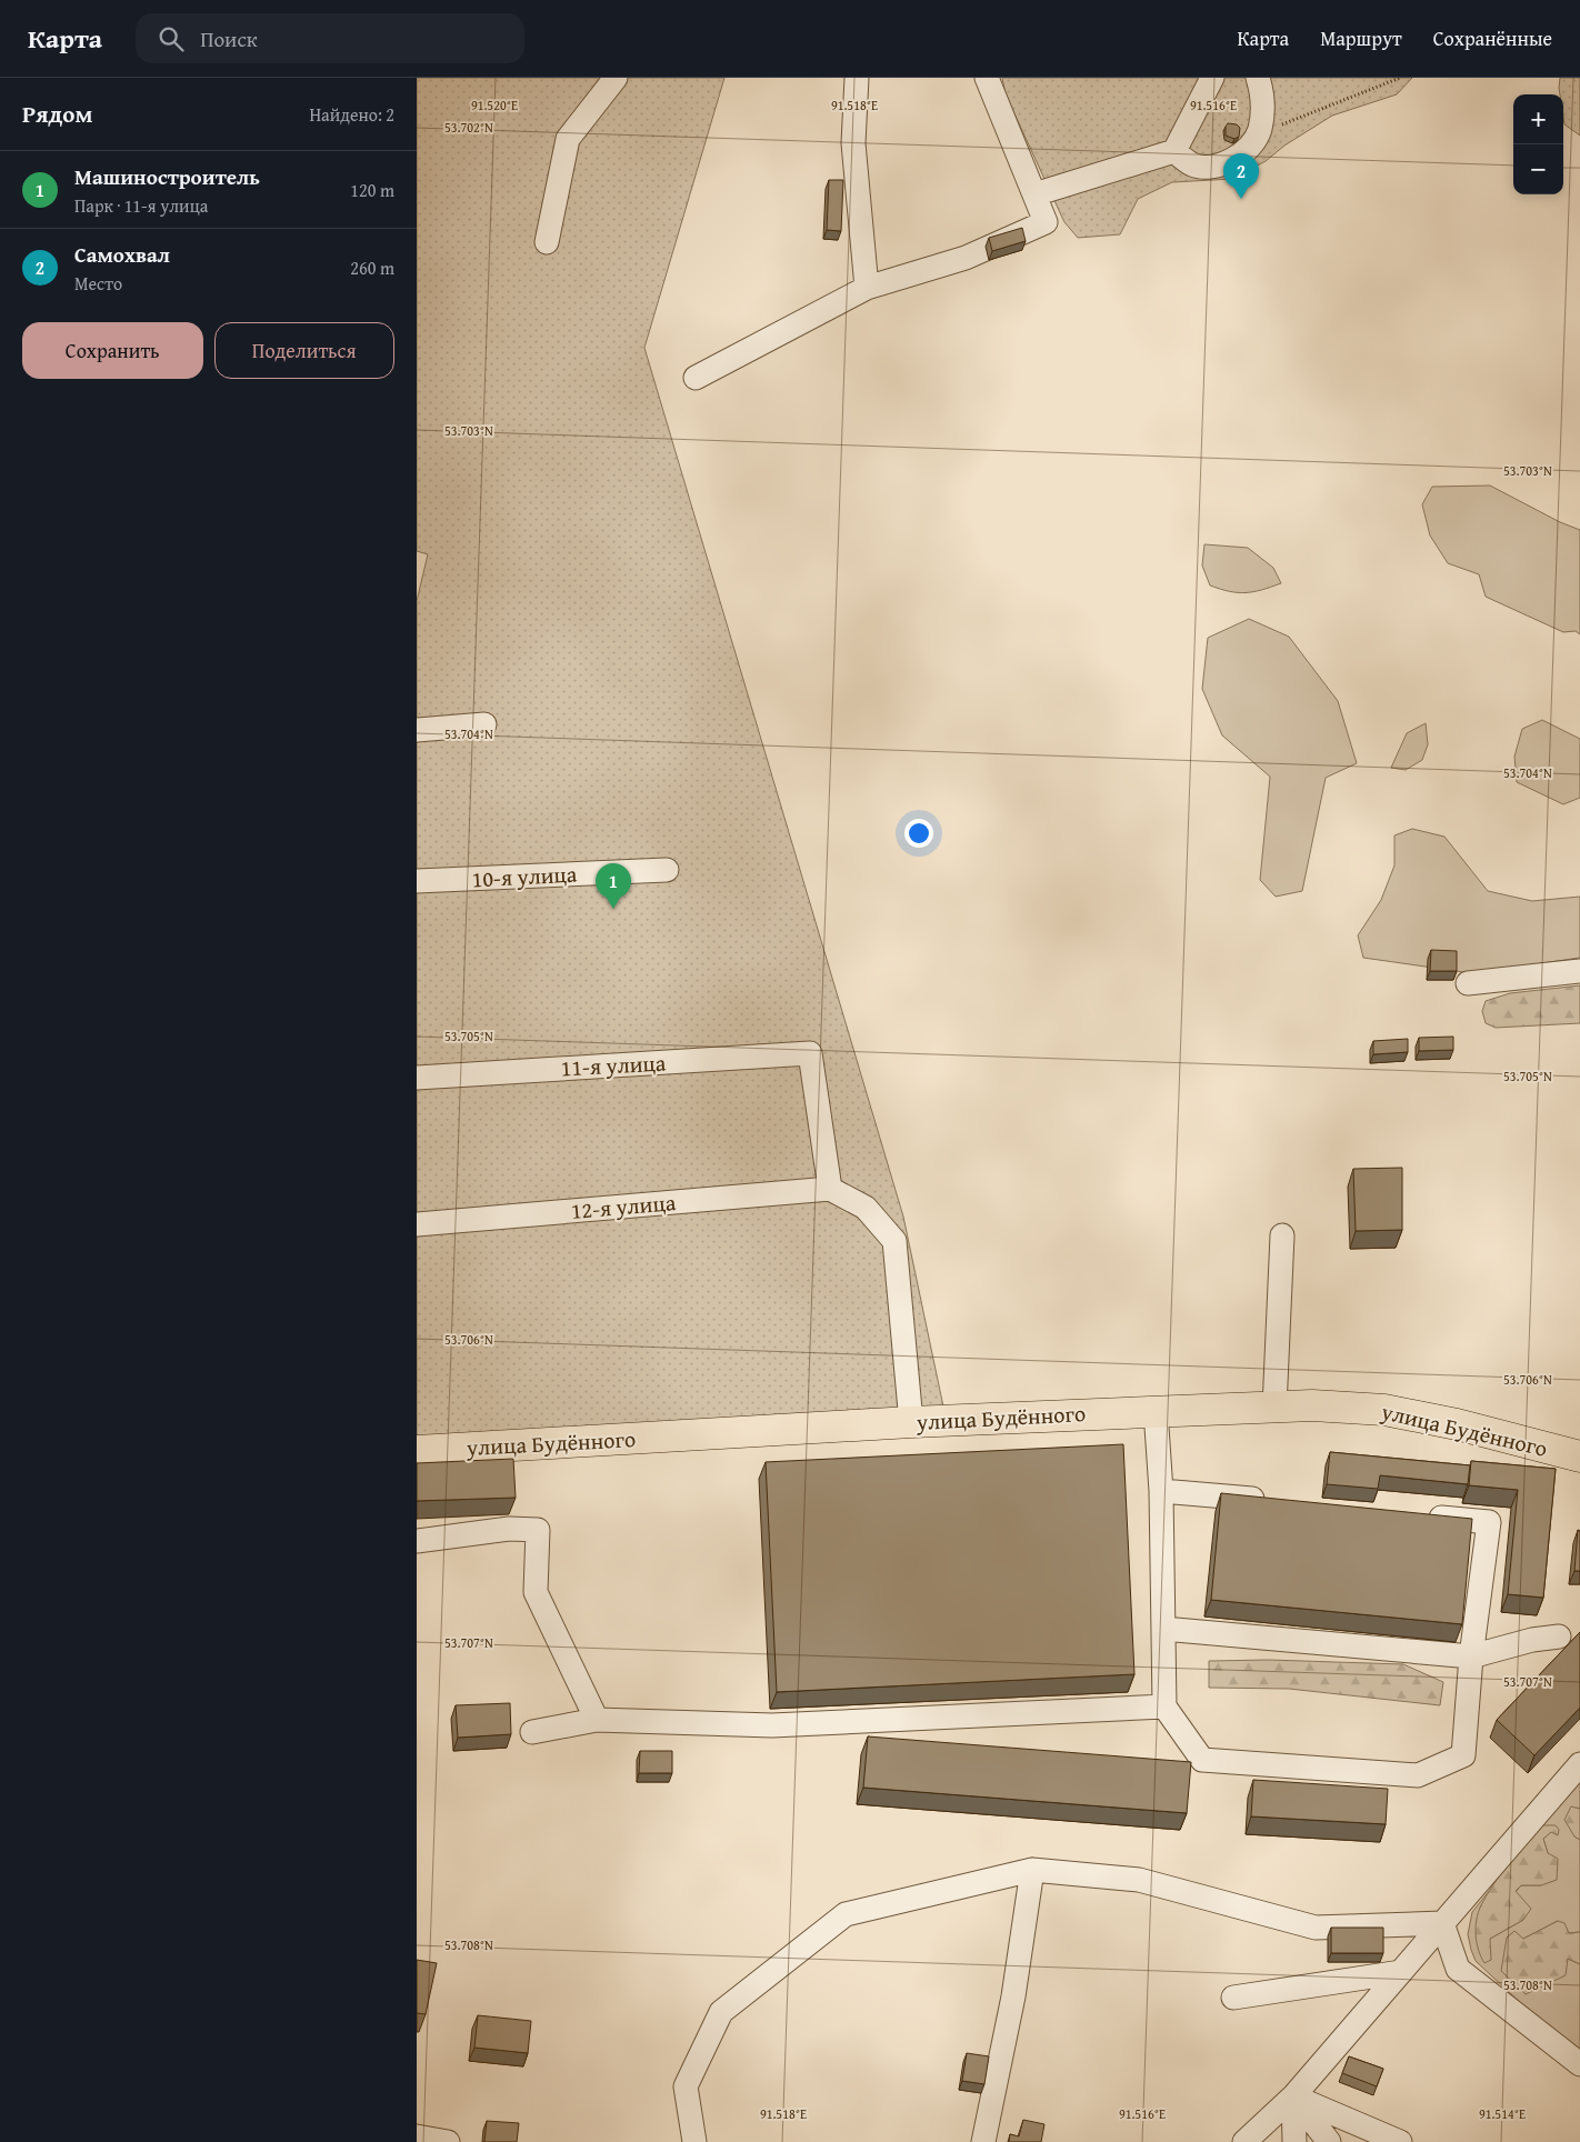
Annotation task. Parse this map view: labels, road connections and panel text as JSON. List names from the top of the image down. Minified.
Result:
{"streets":{"main road":["улица Будённого"],"street":["10-я улица","11-я улица","12-я улица"]},"crossings":[["11-я улица","12-я улица"]],"page":{"header":"Карта","search":"Поиск","nav":["Карта","Маршрут","Сохранённые"],"heading":["Рядом","Найдено: 2"],"map_buttons":["+","−"],"list":[{"mark":"1","name":"Машиностроитель","note":"Парк · 11-я улица","value":"120 m"},{"mark":"2","name":"Самохвал","note":"Место","value":"260 m"}],"pins":["2","1"],"buttons":["Сохранить","Поделиться"]},"coordinates":["91.520°E","91.518°E","91.516°E","53.702°N","53.703°N","53.704°N","53.705°N","53.706°N","53.707°N","53.708°N","91.514°E"]}
